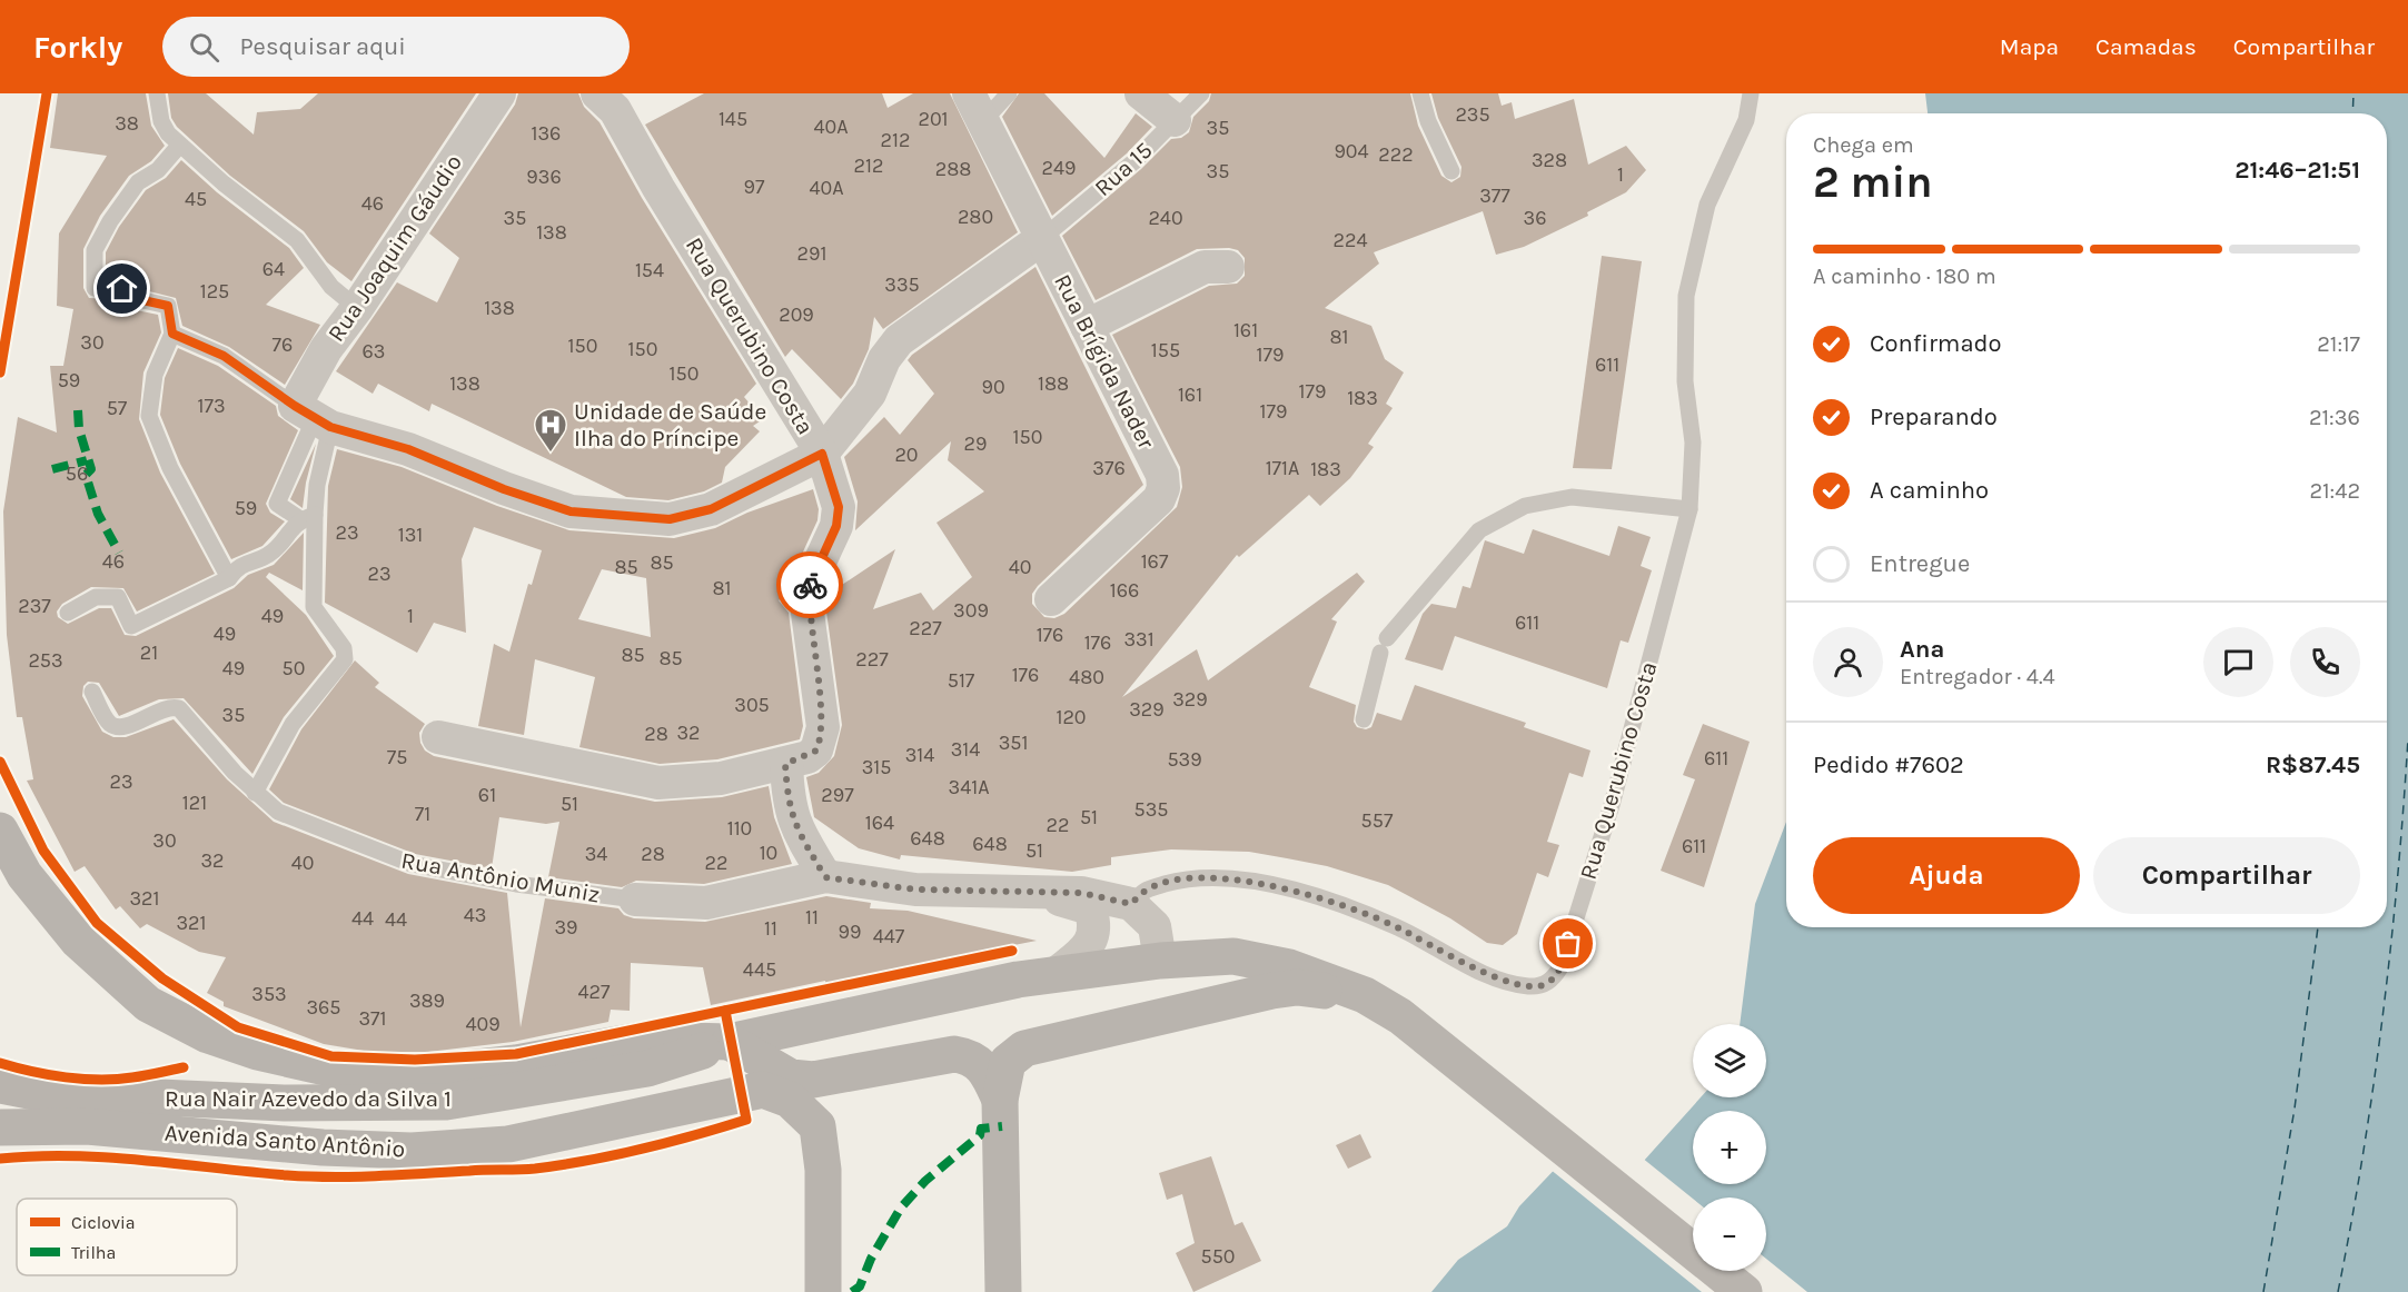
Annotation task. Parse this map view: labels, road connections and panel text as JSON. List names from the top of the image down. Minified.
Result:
{"streets":{"main road":["Rua Nair Azevedo da Silva 1","Avenida Santo Antônio"],"street":["Rua Joaquim Gáudio","Rua Querubino Costa","Rua Brígida Nader","Rua Antônio Muniz"],"lane":["Rua 15"]},"crossings":[["Rua 15","Rua Brígida Nader"],["Rua Joaquim Gáudio","Rua Antônio Muniz"]],"places":{"hospital":["Unidade de Saúde Ilha do Príncipe"]},"house_numbers":["235","145","201","38","40A","35","136","212","904","222","328","212","249","288","35","1","936","97","40A","377","45","46","280","35","240","36","138","224","291","64","154","335","125","138","209","161","81","30","76","150","150","155","63","179","611","150","59","138","188","90","179","161","183","173","57","179","150","29","20","376","171A","183","56","59","23","131","46","167","85","85","40","23","81","166","237","309","49","1","611","227","49","176","331","176","21","85","85","227","253","49","50","176","480","517","329","305","329","35","120","32","28","351","314","314","75","611","539","315","23","341A","61","297","121","51","535","71","51","557","164","22","110","648","30","648","611","51","10","34","28","32","40","22","321","43","11","44","44","321","39","11","99","447","445","427","353","389","365","371","409","550"],"legend":["Ciclovia","Trilha"],"page":{"header":"Forkly","search":"Pesquisar aqui","nav":["Mapa","Camadas","Compartilhar"],"heading":["2 min","Chega em","21:46–21:51"],"panel":["Ana","Entregador · 4.4","Pedido #7602","R$87.45"],"bar":"A caminho · 180 m","list":[["Confirmado","21:17"],["Preparando","21:36"],["A caminho","21:42"],"Entregue"],"buttons":["Ajuda","Compartilhar"],"map_buttons":["+","−"]}}
